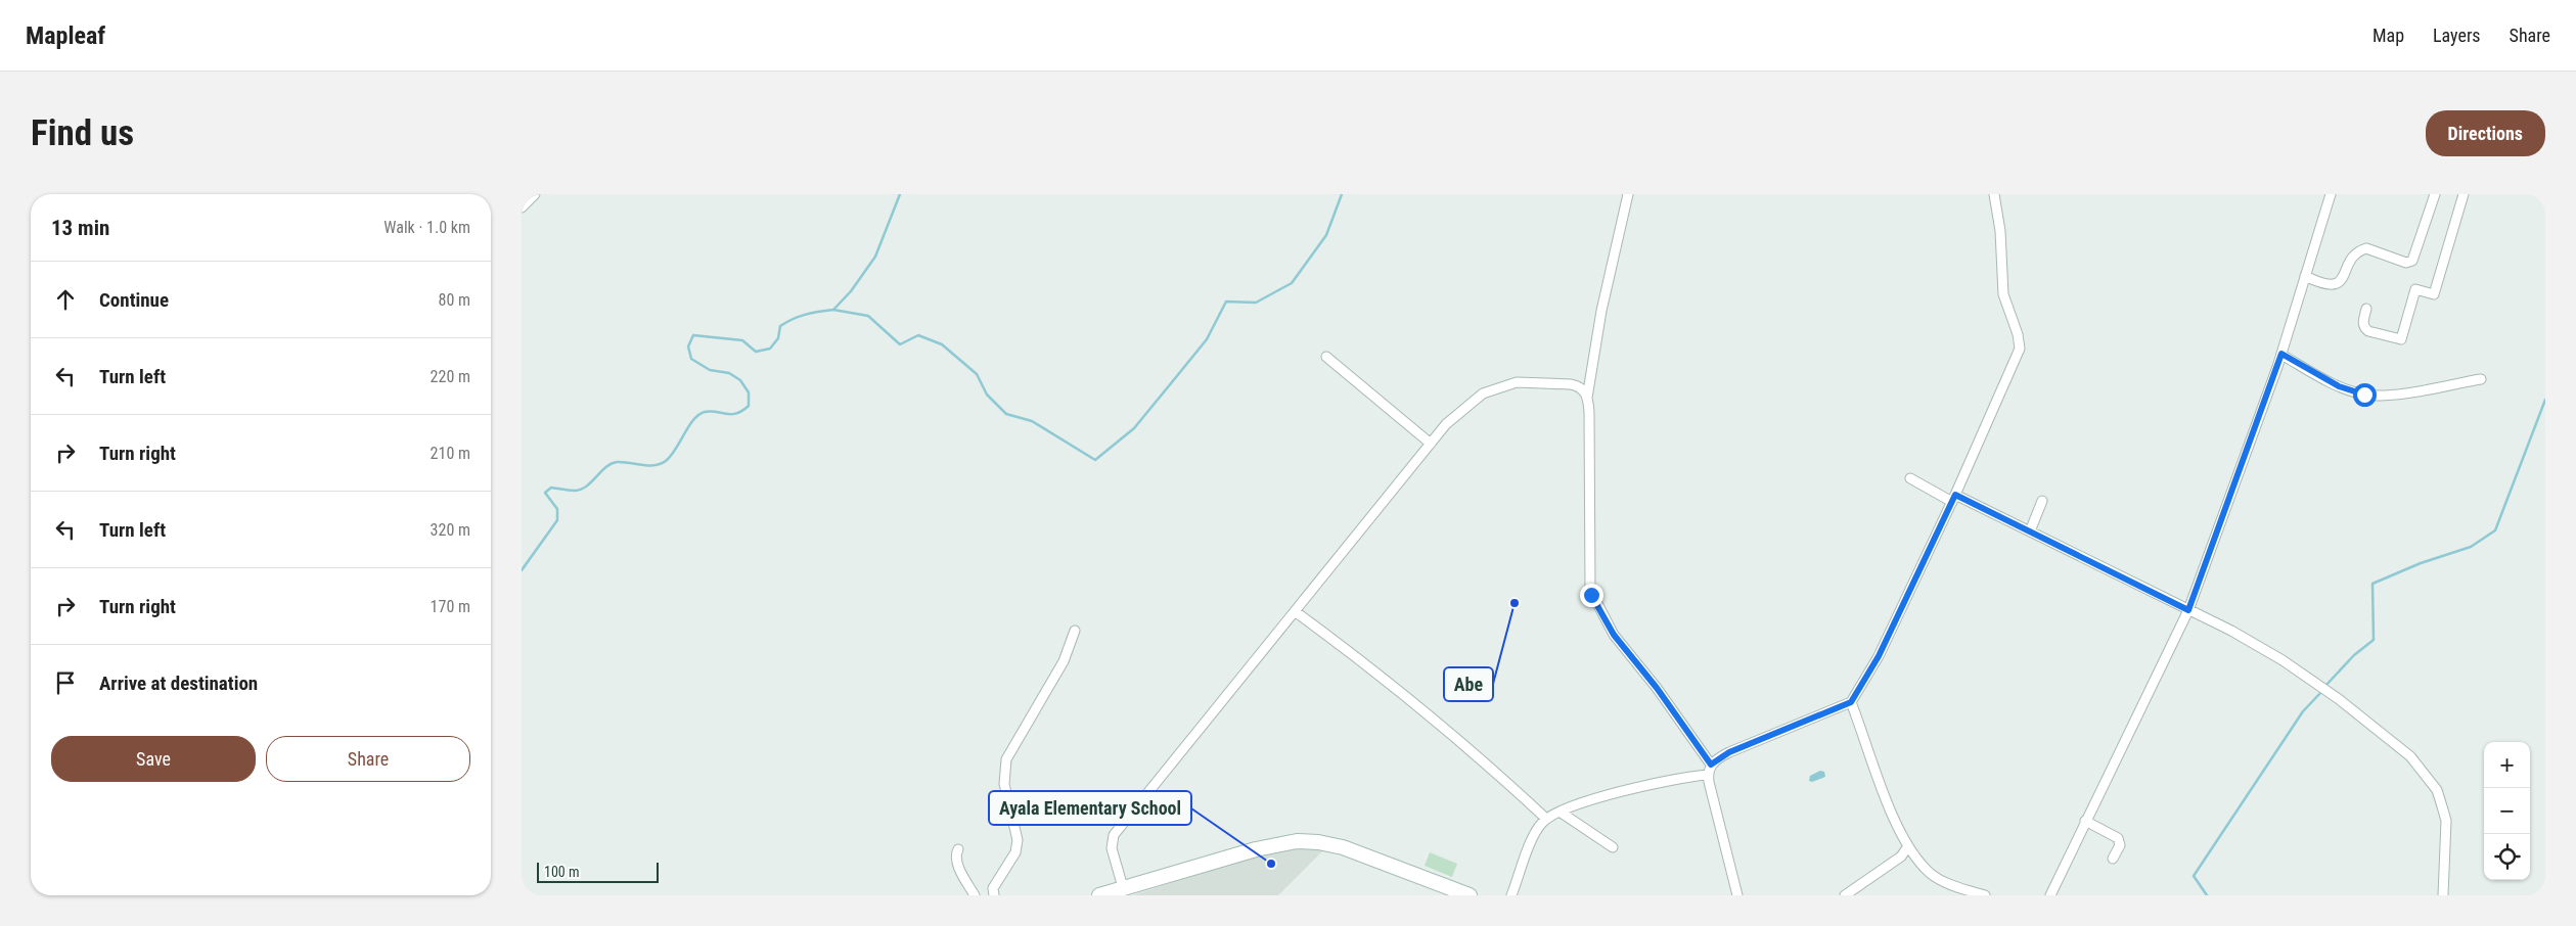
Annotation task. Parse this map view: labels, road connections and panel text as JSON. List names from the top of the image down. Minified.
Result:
{"places":["Abe","Ayala Elementary School"],"scale_bar":"100 m","page":{"header":"Mapleaf","nav":["Map","Layers","Share"],"buttons":["Directions",["Save","Share"]],"title":"Find us","heading":["13 min","Walk · 1.0 km"],"list":[["Continue","80 m"],["Turn left","220 m"],["Turn right","210 m"],["Turn left","320 m"],["Turn right","170 m"],"Arrive at destination"],"map_buttons":["+","−"],"scale":"100 m"}}
